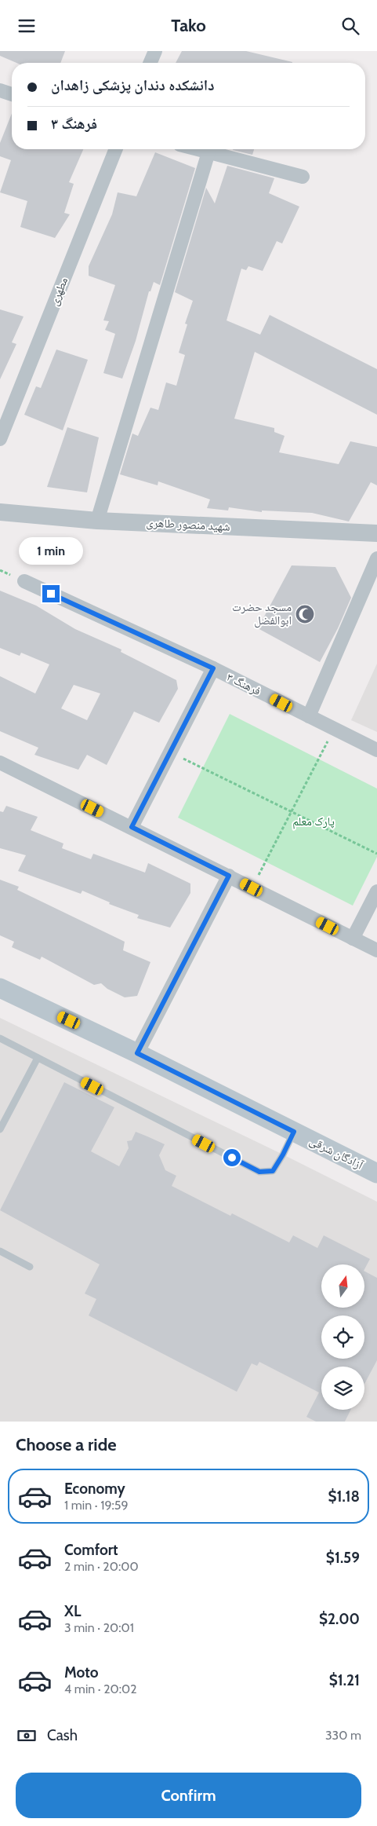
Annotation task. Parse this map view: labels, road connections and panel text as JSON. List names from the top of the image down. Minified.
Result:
{"streets":{"main road":["آزادگان شرقی"],"street":["مطهری","شهید منصور طاهری","فرهنگ ۳"]},"parks":["پارک معلم"],"places":{"mosque":["مسجد حضرت ابوالفضل"]},"north":"top","page":{"header":"Tako","banner":["دانشکده دندان پزشکی زاهدان","فرهنگ ۳"],"bubble":"1 min","heading":"Choose a ride","list":[{"name":"Economy","note":"1 min · 19:59","value":"$1.18"},{"name":"Comfort","note":"2 min · 20:00","value":"$1.59"},{"name":"XL","note":"3 min · 20:01","value":"$2.00"},{"name":"Moto","note":"4 min · 20:02","value":"$1.21"}],"pay":["Cash","330 m"],"buttons":"Confirm"}}
